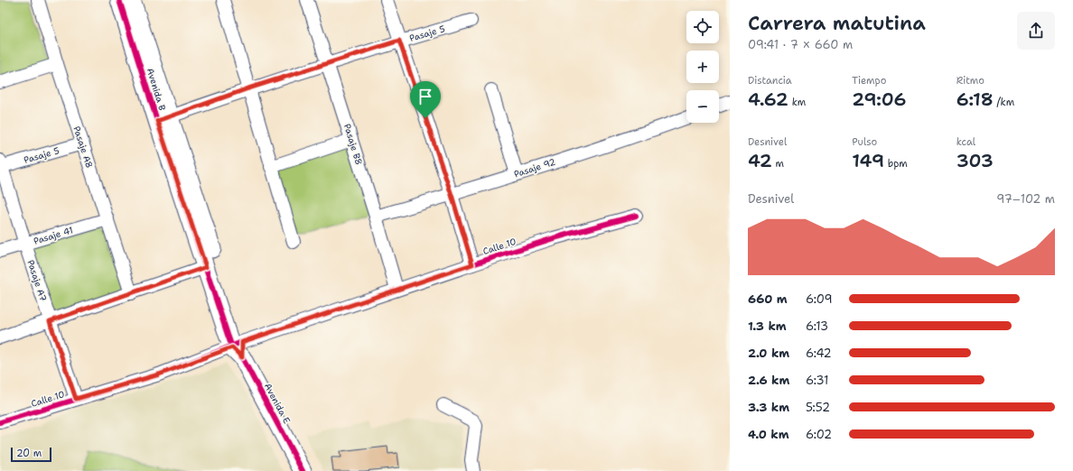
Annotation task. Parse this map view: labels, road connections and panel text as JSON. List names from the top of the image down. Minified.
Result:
{"streets":{"street":["Pasaje 5","Avenida B","Pasaje B8","Pasaje A8","Pasaje 92","Pasaje 41","Calle 10","Pasaje A7","Avenida E"]},"crossings":[["Pasaje 5","Avenida B"],["Pasaje 5","Pasaje B8"],["Pasaje 5","Pasaje A8"],["Pasaje 5","Pasaje A7"],["Avenida B","Calle 10"],["Avenida B","Avenida E"],["Pasaje B8","Pasaje 92"],["Pasaje B8","Calle 10"],["Pasaje A8","Pasaje 41"],["Pasaje 41","Pasaje A7"],["Calle 10","Pasaje A7"],["Calle 10","Avenida E"]],"scale_bar":"20 m","page":{"heading":["Carrera matutina","09:41 · 7 × 660 m"],"map_buttons":["+","−"],"stats":[["Distancia","4.62 km"],["Tiempo","29:06"],["Ritmo","6:18 /km"],["Desnivel","42 m"],["Pulso","149 bpm"],["kcal","303"]],"chart":["Desnivel","97–102 m"],"list":[{"name":"660 m","note":"6:09"},{"name":"1.3 km","note":"6:13"},{"name":"2.0 km","note":"6:42"},{"name":"2.6 km","note":"6:31"},{"name":"3.3 km","note":"5:52"},{"name":"4.0 km","note":"6:02"}],"scale":"20 m"}}
